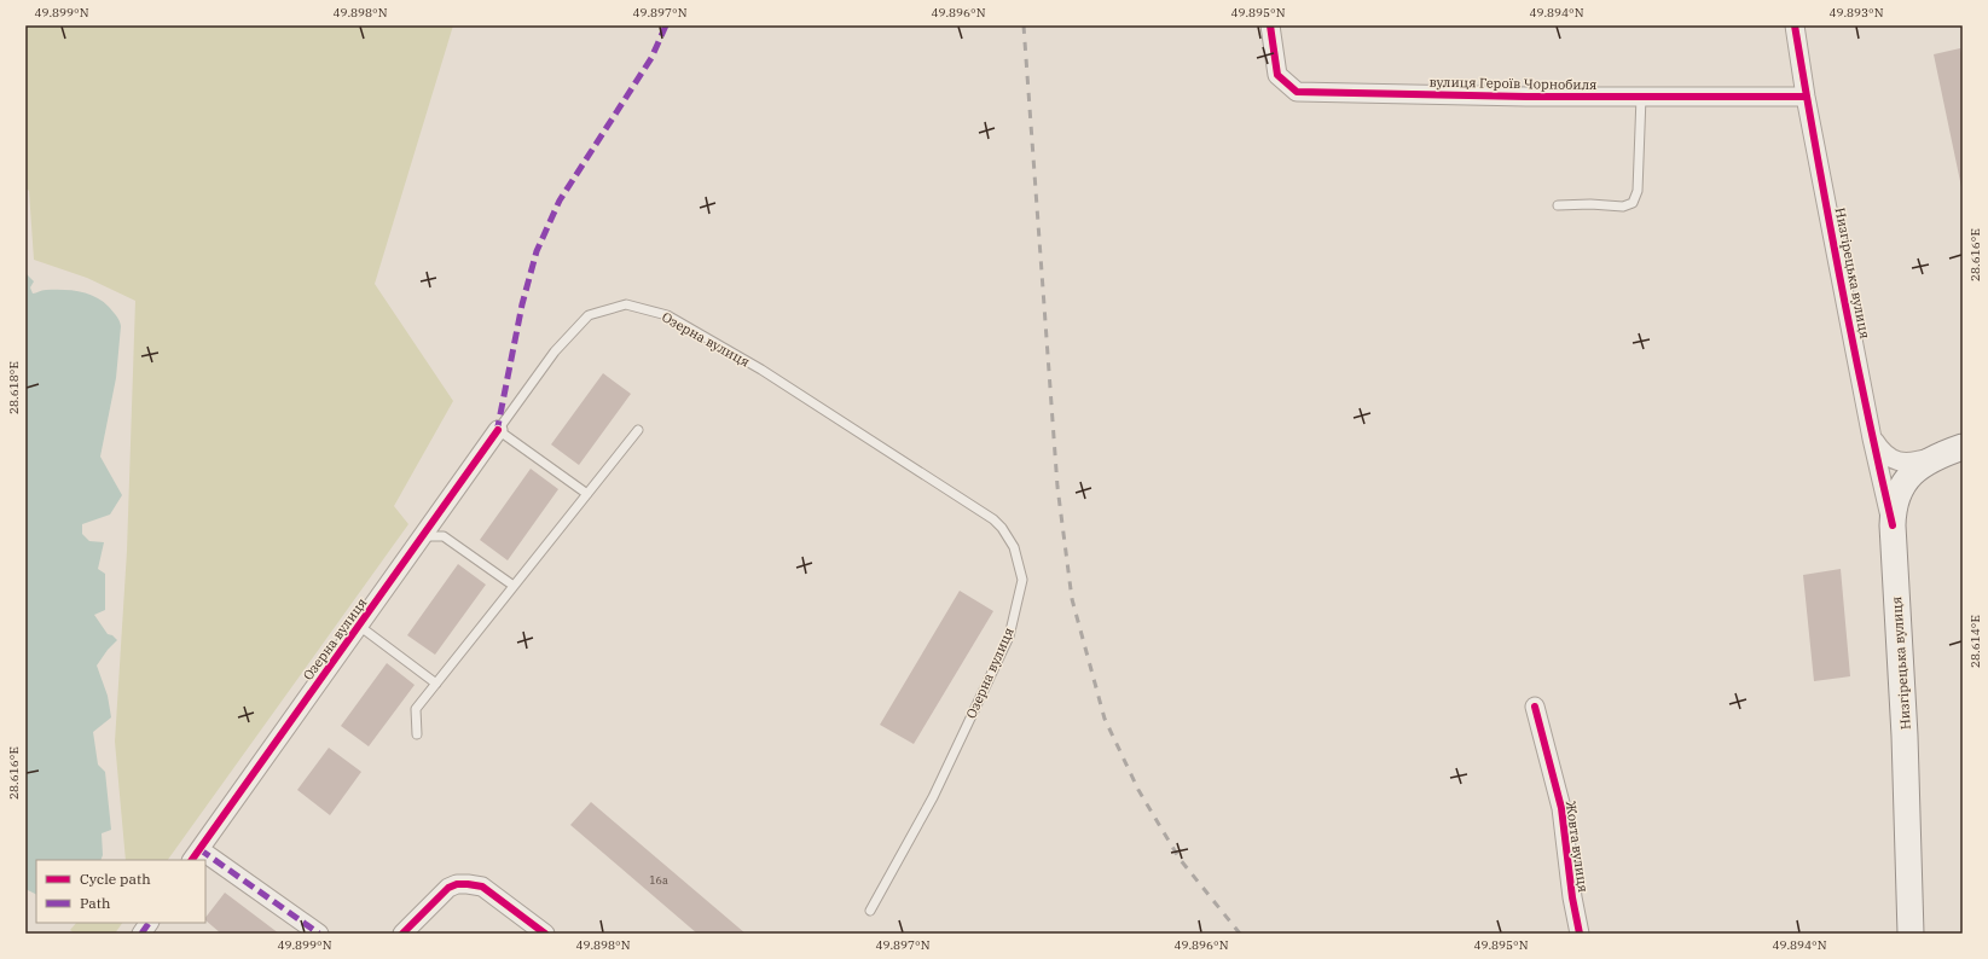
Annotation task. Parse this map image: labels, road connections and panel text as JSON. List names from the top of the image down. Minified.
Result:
{"streets":{"main road":["Низгірецька вулиця"],"street":["вулиця Героїв Чорнобиля","Озерна вулиця","Жовта вулиця"]},"crossings":[["вулиця Героїв Чорнобиля","Низгірецька вулиця"]],"house_numbers":["16а"],"legend":["Cycle path","Path"],"coordinates":["49.899°N","49.898°N","49.897°N","49.896°N","49.895°N","49.894°N","49.893°N","28.616°E","28.618°E","28.614°E"]}
